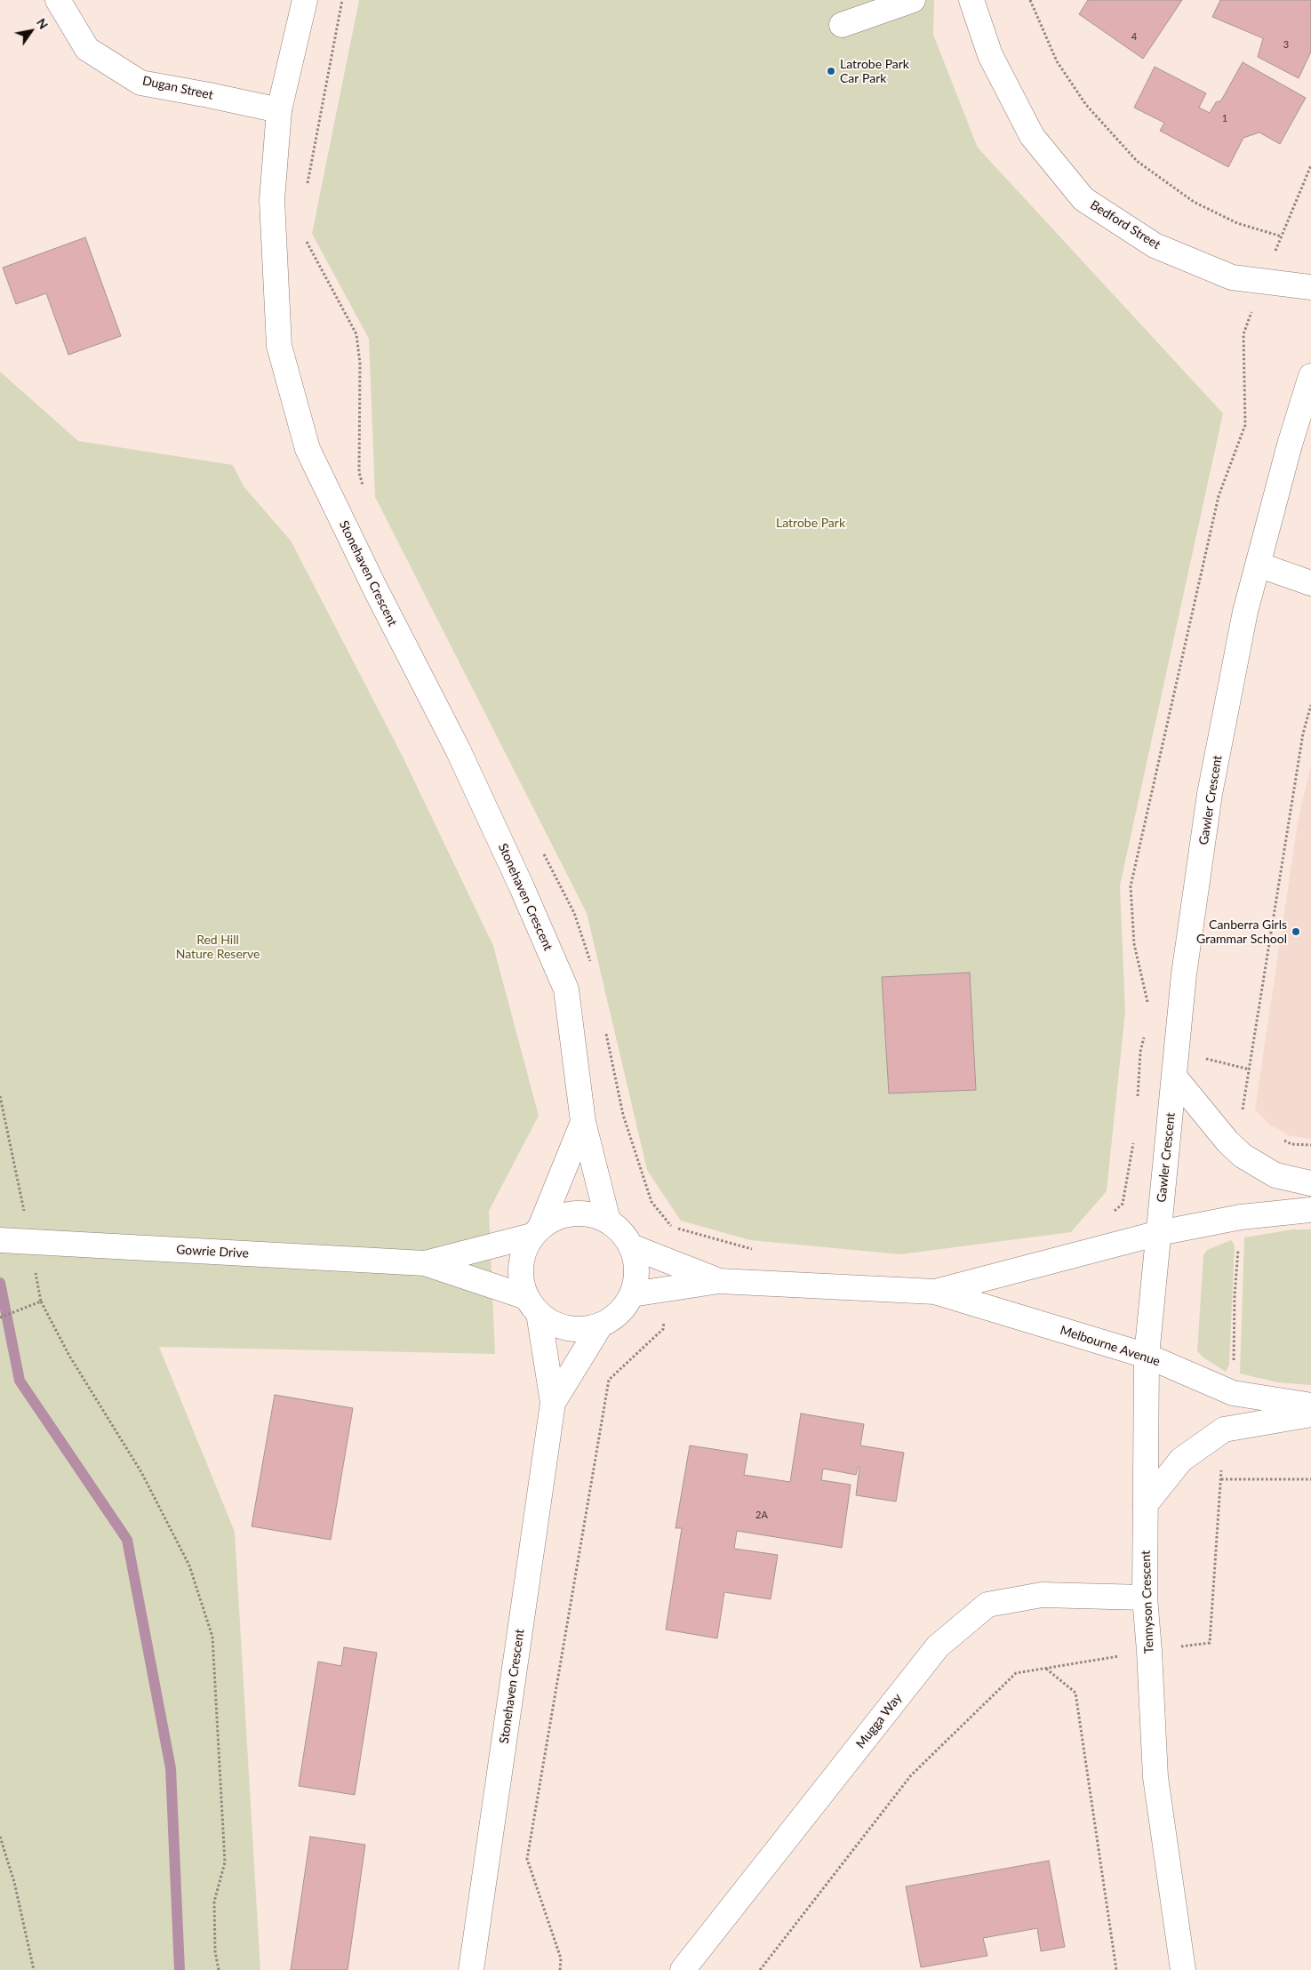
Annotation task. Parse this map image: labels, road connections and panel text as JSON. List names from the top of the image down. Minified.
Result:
{"streets":{"main road":["Dugan Street","Bedford Street","Stonehaven Crescent","Gawler Crescent","Gowrie Drive","Melbourne Avenue","Tennyson Crescent","Mugga Way"]},"crossings":[["Dugan Street","Stonehaven Crescent"],["Stonehaven Crescent","Gowrie Drive"],["Stonehaven Crescent","Melbourne Avenue"],["Gawler Crescent","Melbourne Avenue"],["Gawler Crescent","Tennyson Crescent"],["Gowrie Drive","Melbourne Avenue"],["Melbourne Avenue","Tennyson Crescent"],["Tennyson Crescent","Mugga Way"]],"parks":["Latrobe Park","Red Hill Nature Reserve"],"places":["Latrobe Park Car Park","Canberra Girls Grammar School"],"house_numbers":["4","3","1","2A"],"north":"top right"}
